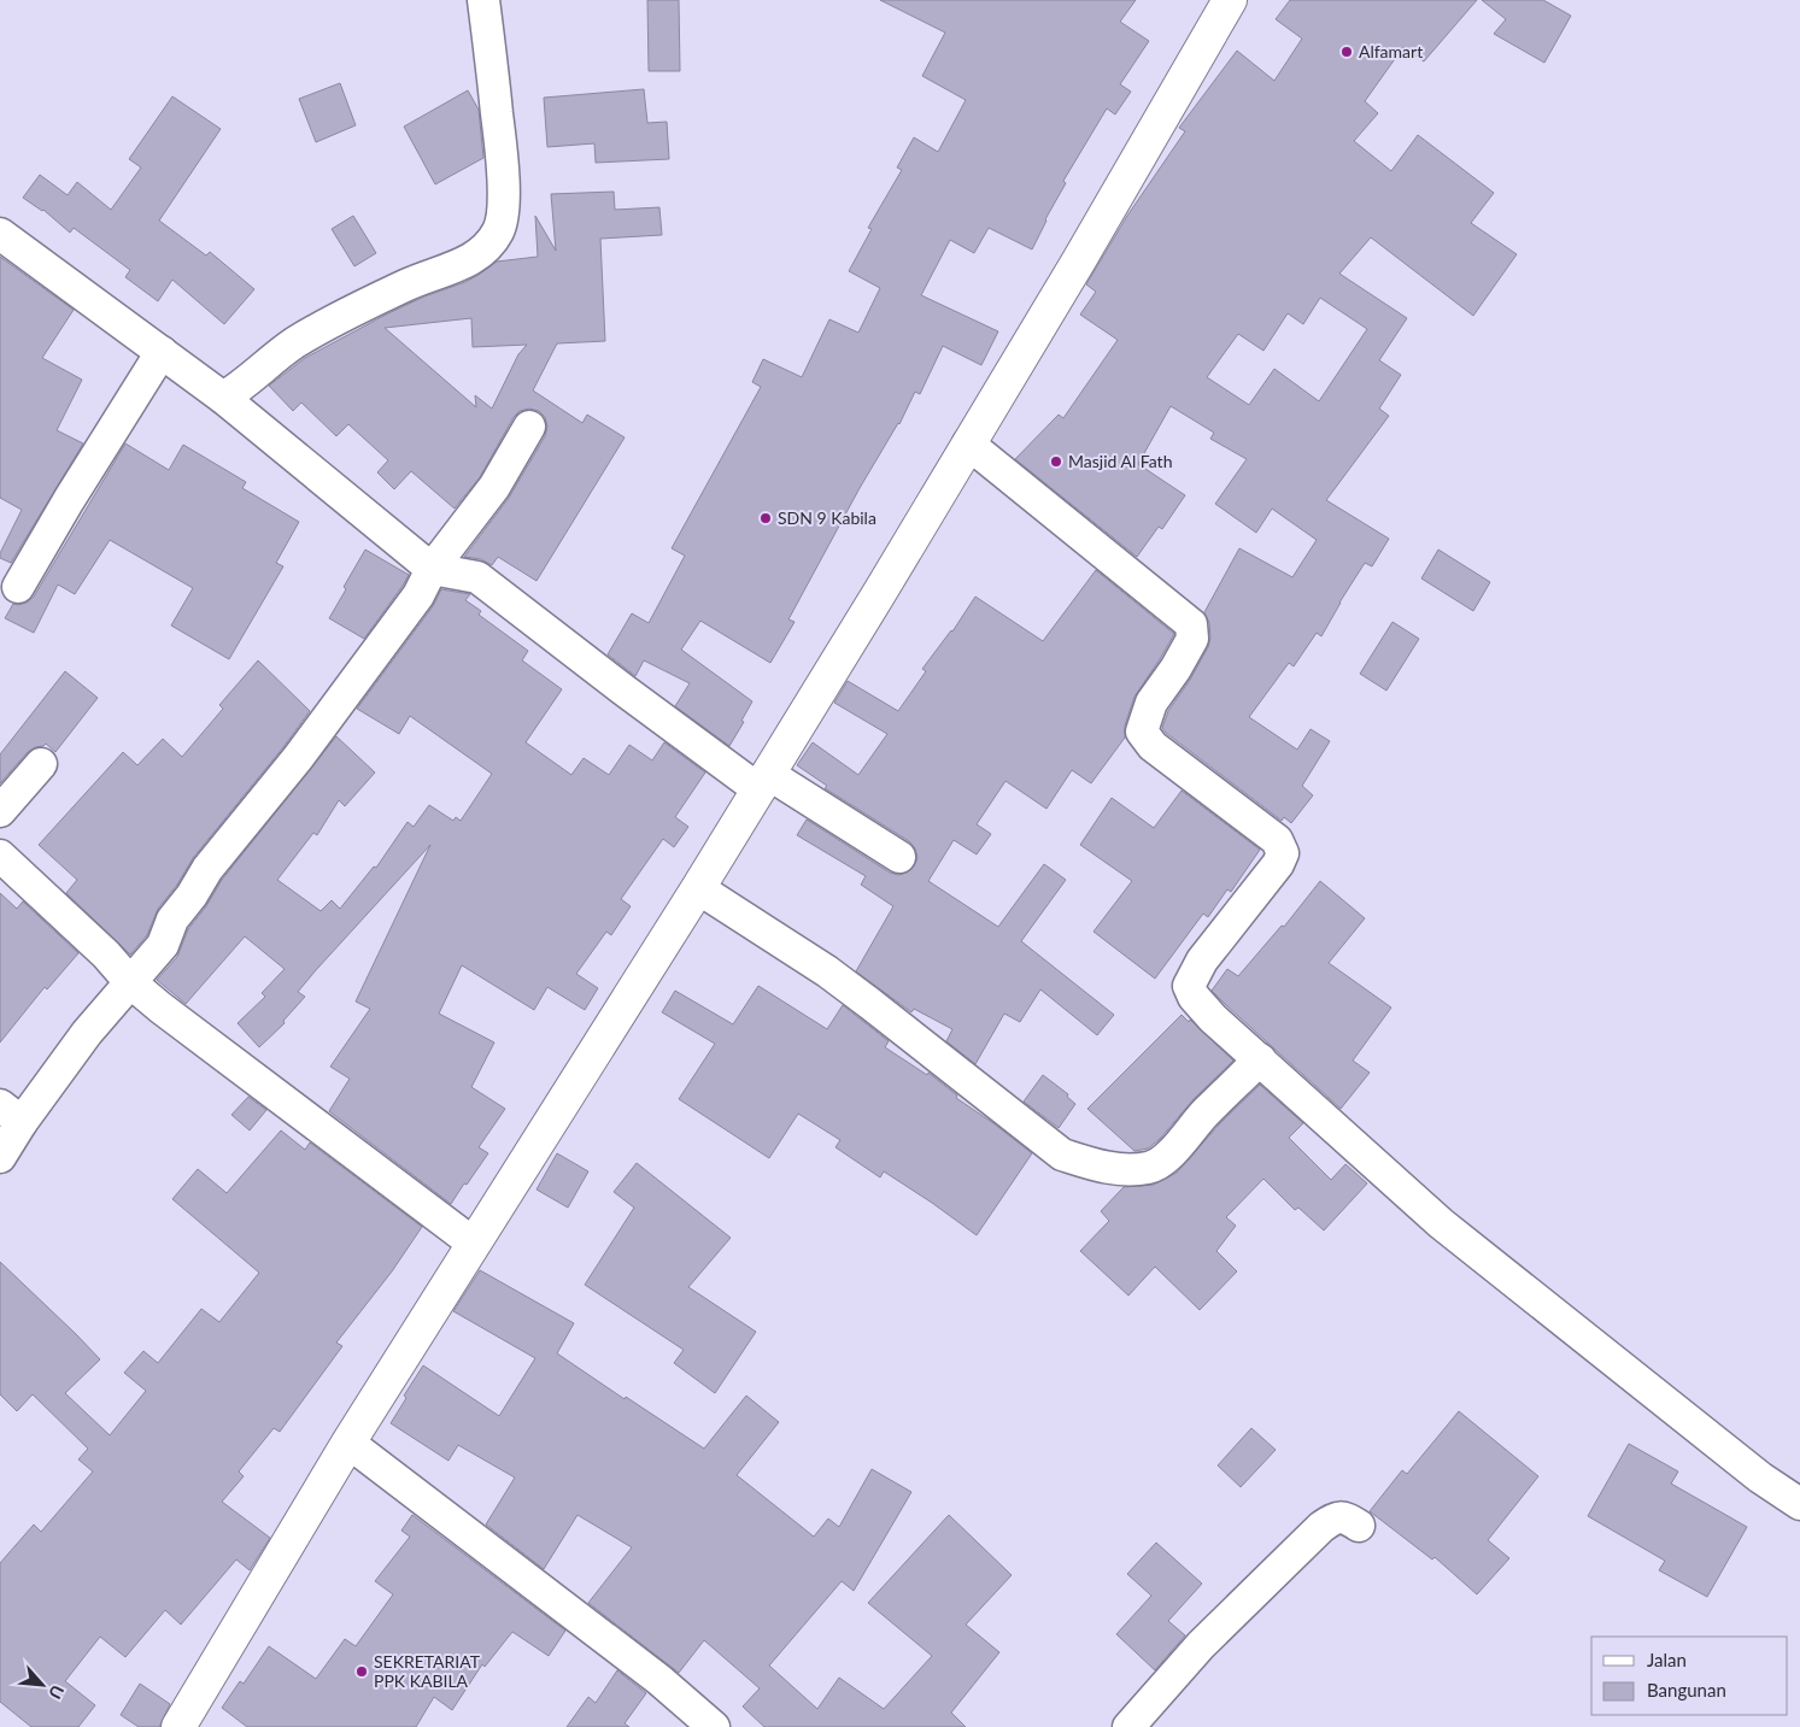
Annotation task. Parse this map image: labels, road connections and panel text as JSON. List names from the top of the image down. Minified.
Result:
{"places":["Alfamart","Masjid Al Fath","SDN 9 Kabila","SEKRETARIAT PPK KABILA"],"legend":["Jalan","Bangunan"],"north":"bottom right"}
